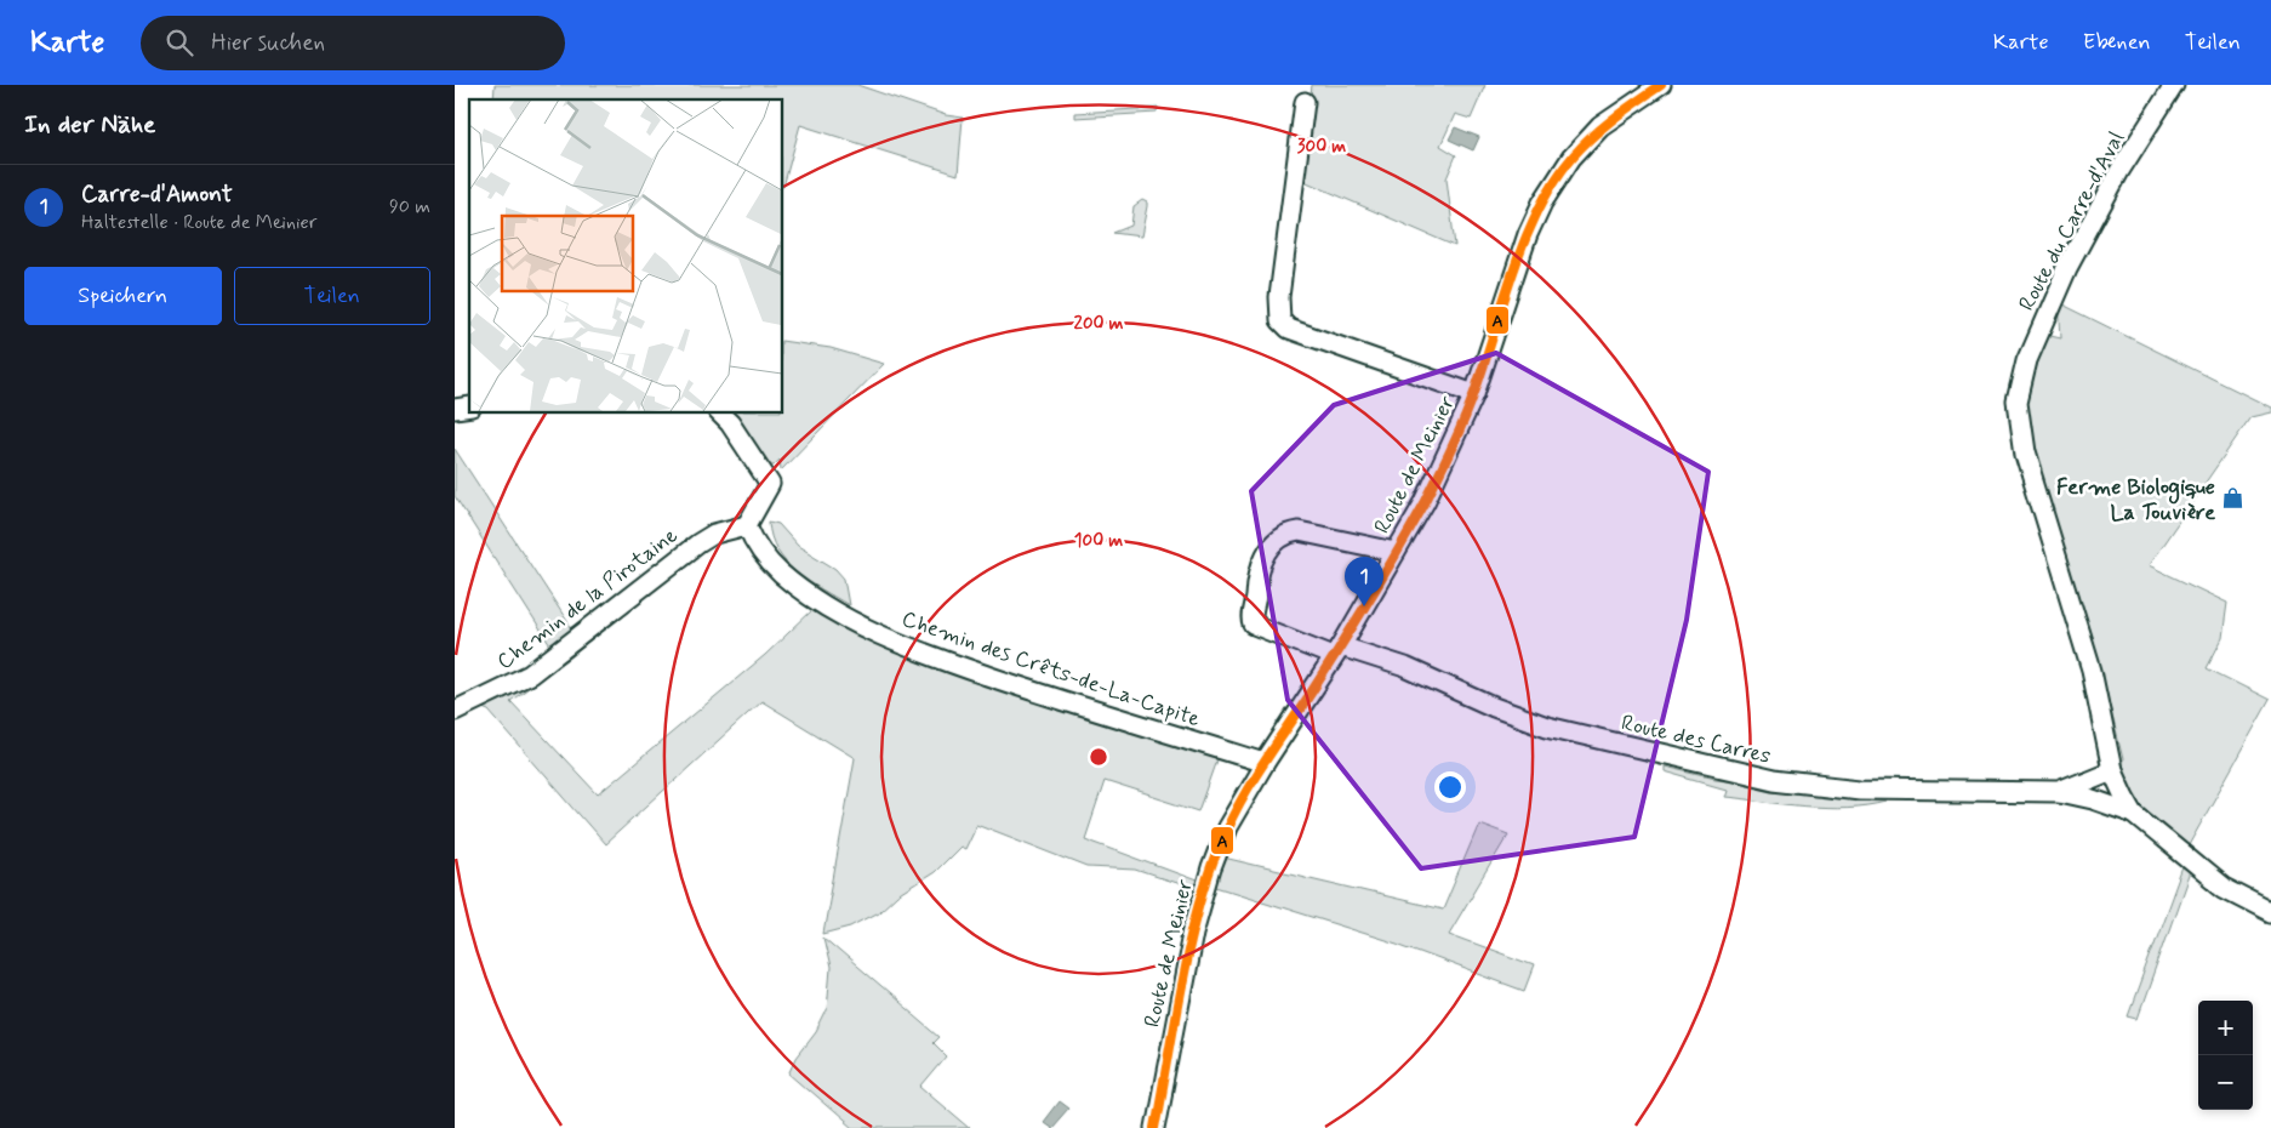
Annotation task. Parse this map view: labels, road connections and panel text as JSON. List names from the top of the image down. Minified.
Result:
{"streets":{"street":["Route du Carre-d'Aval","Route de Meinier","Chemin de la Pirotaine","Chemin des Crêts-de-La-Capite","Route des Carres"]},"crossings":[["Route du Carre-d'Aval","Route des Carres"],["Route de Meinier","Chemin des Crêts-de-La-Capite"],["Route de Meinier","Route des Carres"],["Chemin de la Pirotaine","Chemin des Crêts-de-La-Capite"]],"places":{"shop":["Ferme Biologique La Touvière"]},"lines":["transit line A"],"page":{"header":"Karte","search":"Hier suchen","nav":["Karte","Ebenen","Teilen"],"heading":"In der Nähe","list":[{"mark":"1","name":"Carre-d'Amont","note":"Haltestelle · Route de Meinier","value":"90 m"}],"buttons":["Speichern","Teilen"],"pins":"1","map_buttons":["+","−"]},"rings":["300 m","200 m","100 m"]}
